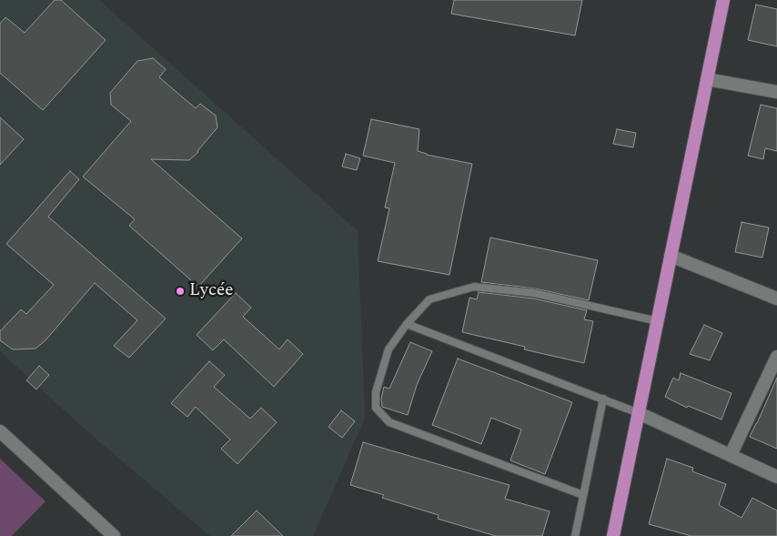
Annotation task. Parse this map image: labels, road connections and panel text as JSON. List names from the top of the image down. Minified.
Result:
{"places":["Lycée"]}
